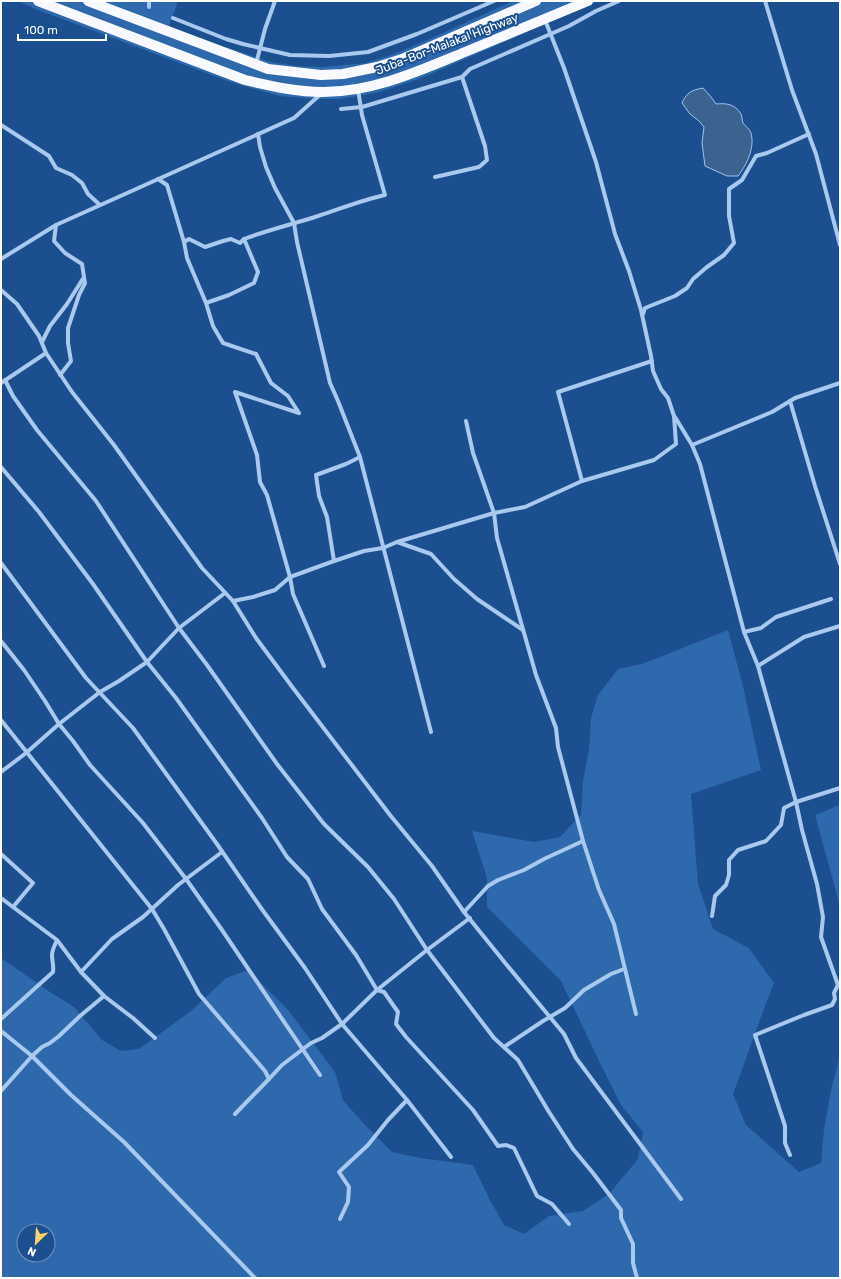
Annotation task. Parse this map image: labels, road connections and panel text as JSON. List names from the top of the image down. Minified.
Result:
{"streets":{"highway":["Juba-Bor-Malakal Highway"]},"scale_bar":"100 m","north":"bottom left"}
